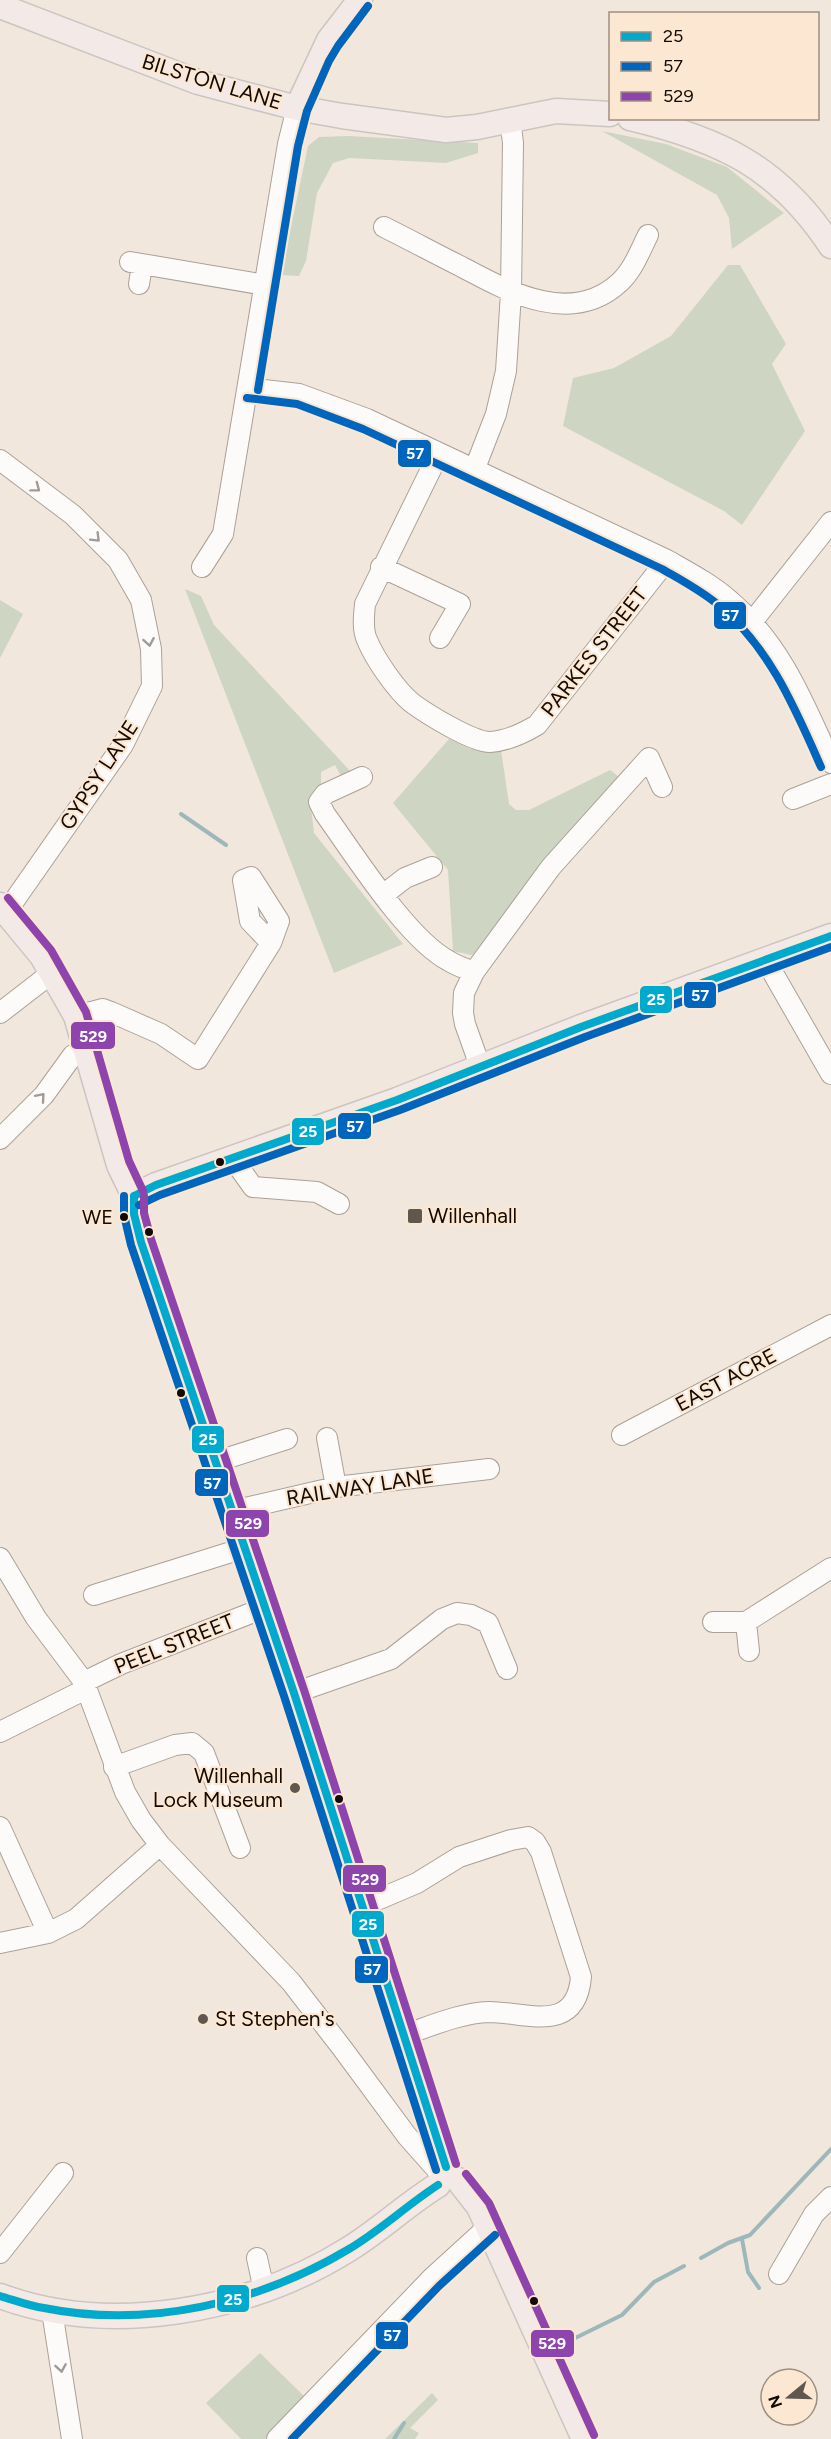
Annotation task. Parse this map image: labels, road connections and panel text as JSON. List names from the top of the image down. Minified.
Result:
{"streets":{"main road":["BILSTON LANE"],"street":["PARKES STREET","GYPSY LANE","EAST ACRE","RAILWAY LANE","PEEL STREET"]},"one_way":["GYPSY LANE"],"places":{"transit":["Willenhall"],"other":["WE","Willenhall Lock Museum","St Stephen's"]},"lines":["transit line 57","transit line 529","transit line 25"],"legend":["25","57","529"],"north":"left"}
